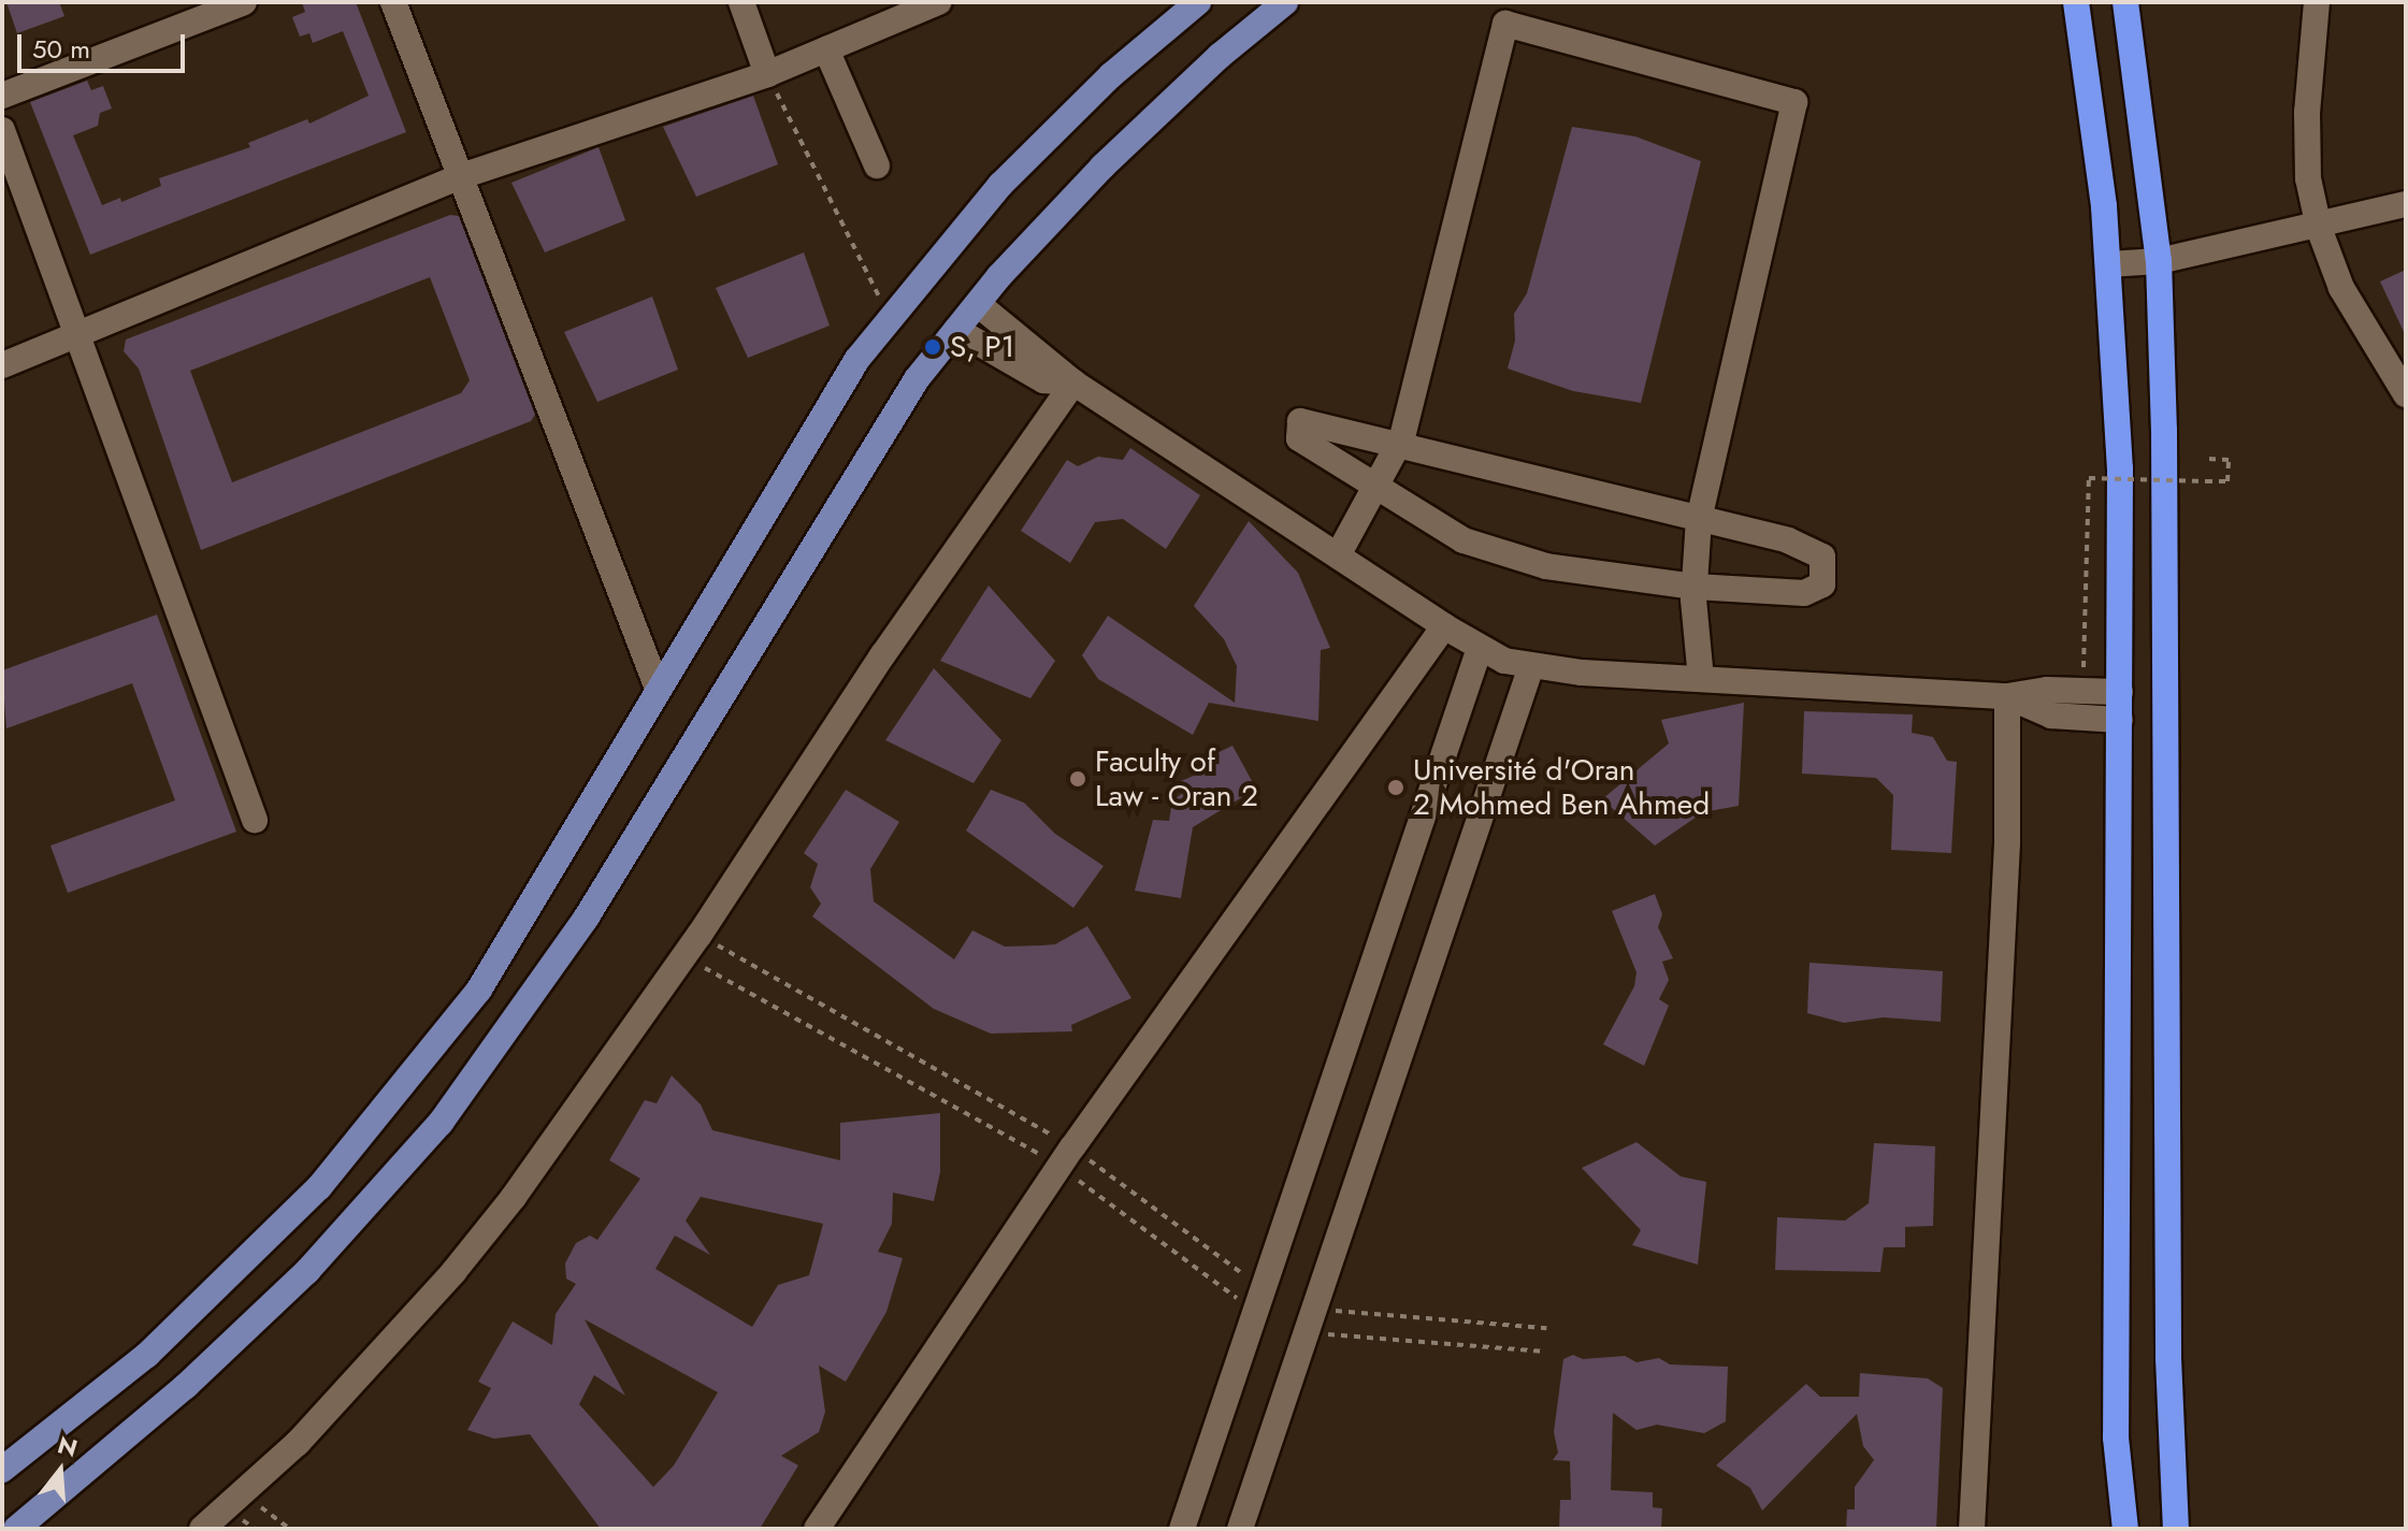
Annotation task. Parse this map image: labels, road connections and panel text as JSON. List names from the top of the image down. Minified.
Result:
{"places":["S, P1","Faculty of Law - Oran 2","Université d'Oran 2 Mohmed Ben Ahmed"],"scale_bar":"50 m","north":"top"}
